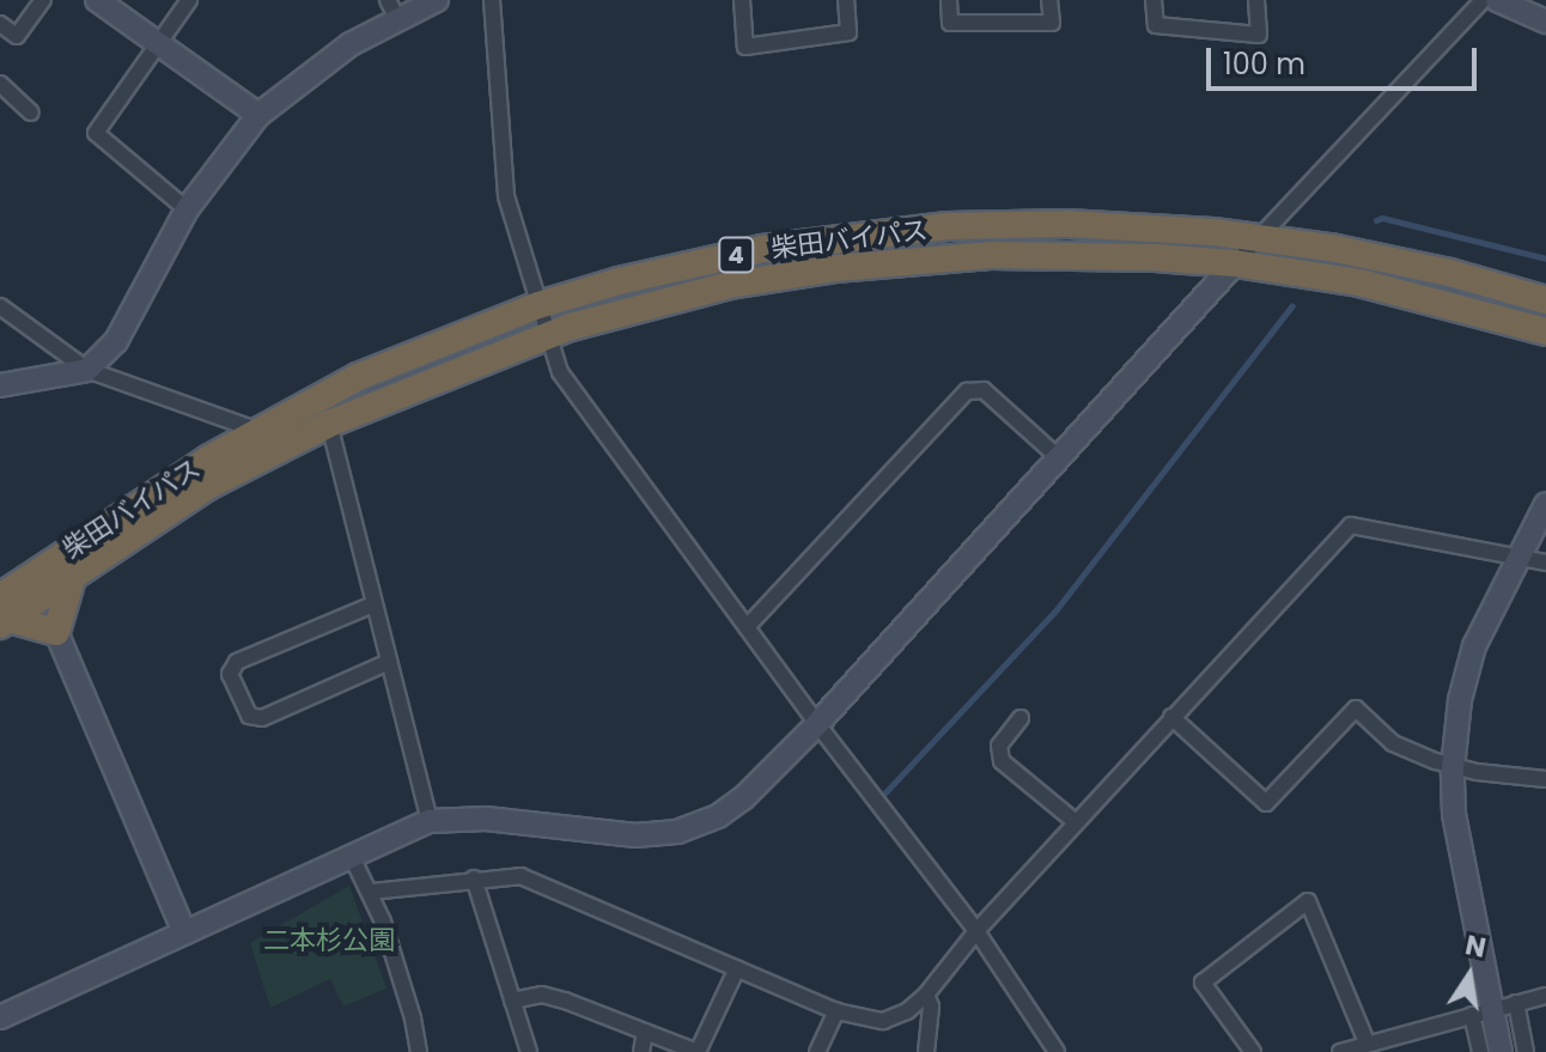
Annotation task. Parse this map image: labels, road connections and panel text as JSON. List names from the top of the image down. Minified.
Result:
{"streets":{"highway":["柴田バイパス","4"]},"parks":["二本杉公園"],"scale_bar":"100 m","north":"top"}
